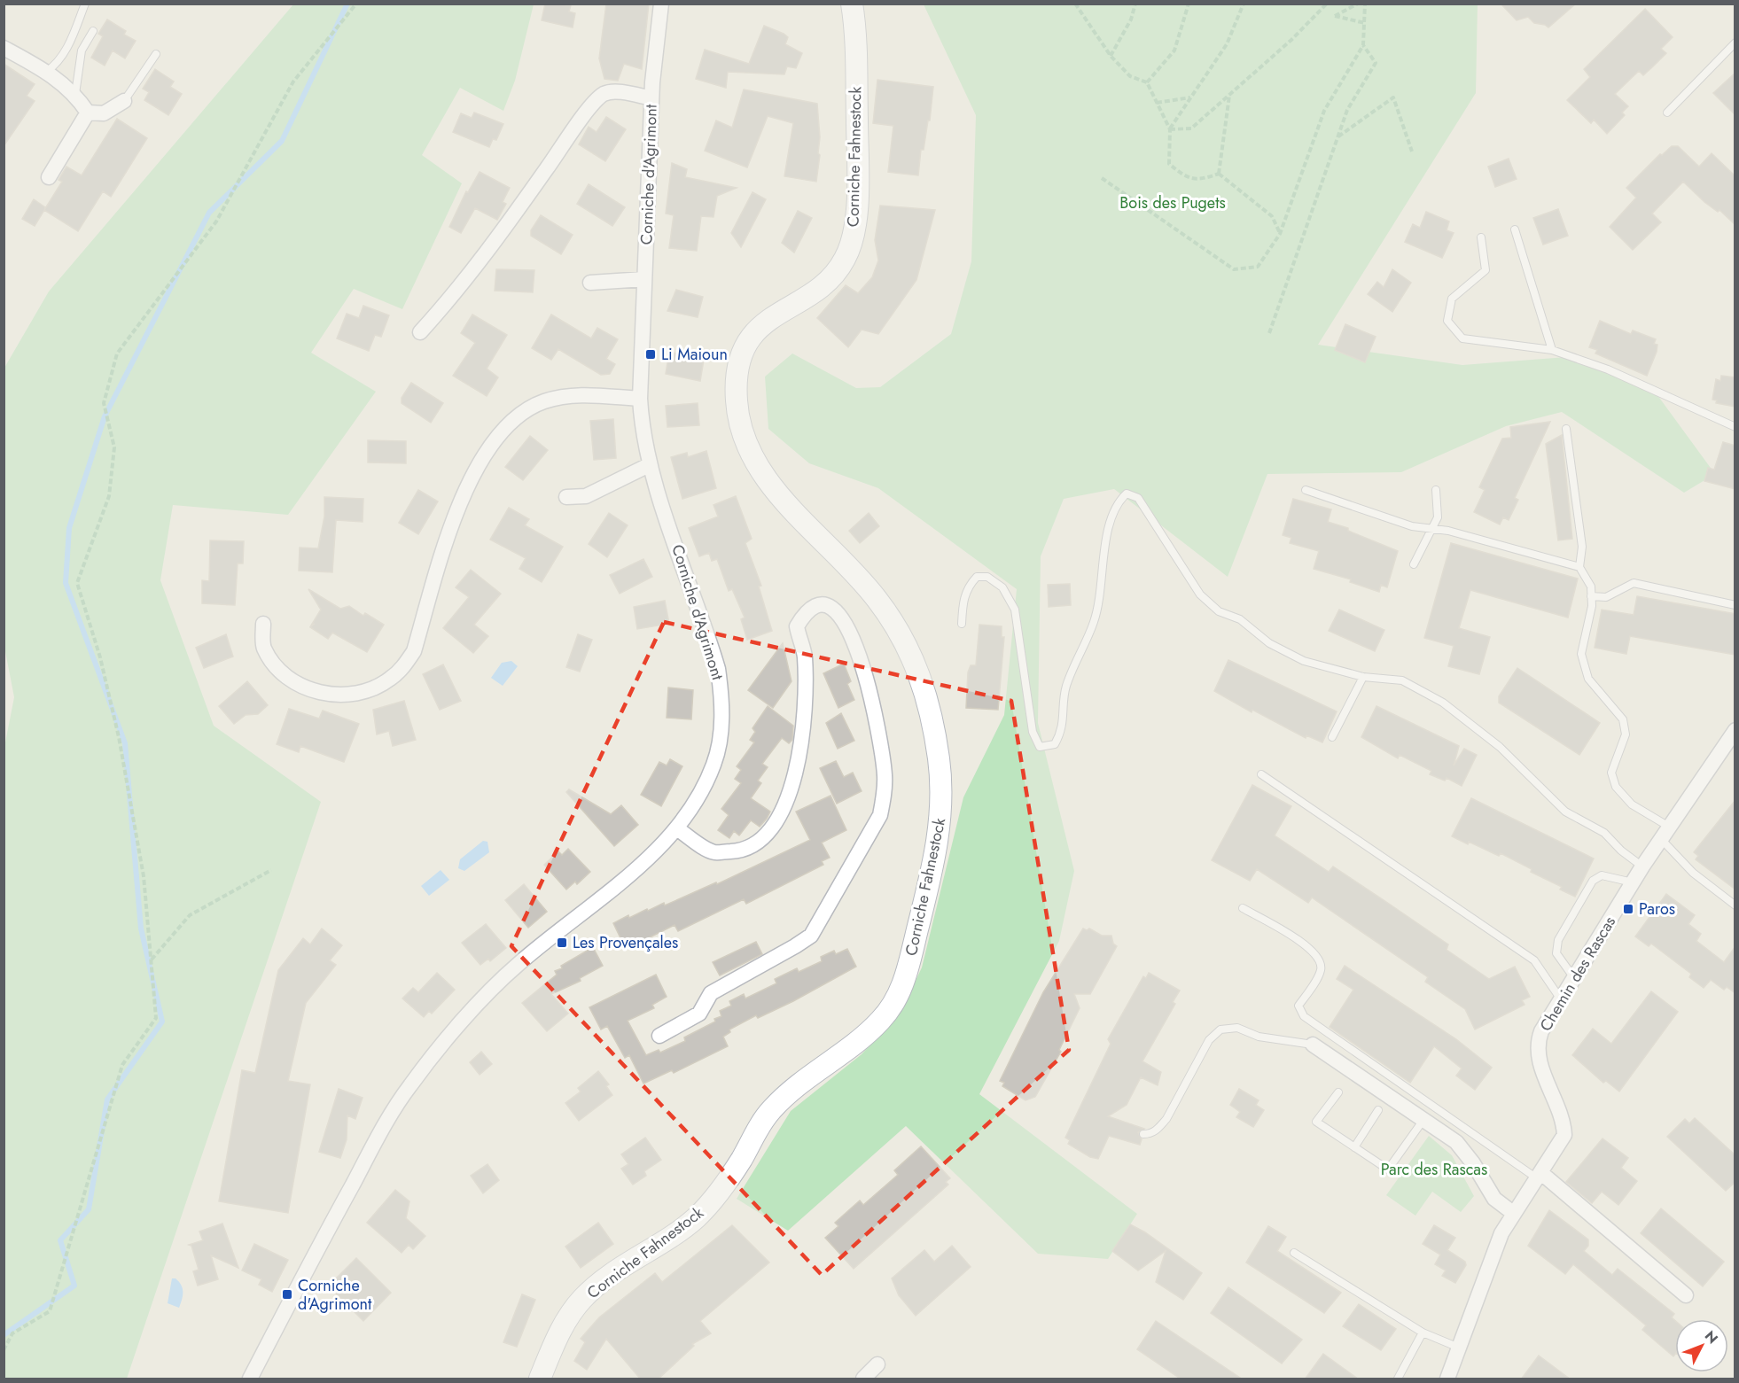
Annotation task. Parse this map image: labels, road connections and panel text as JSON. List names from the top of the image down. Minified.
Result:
{"streets":{"main road":["Corniche Fahnestock"],"street":["Corniche d'Agrimont","Chemin des Rascas"]},"parks":["Bois des Pugets","Parc des Rascas"],"places":{"transit":["Li Maioun","Paros","Les Provençales","Corniche d'Agrimont"]},"north":"top right"}
